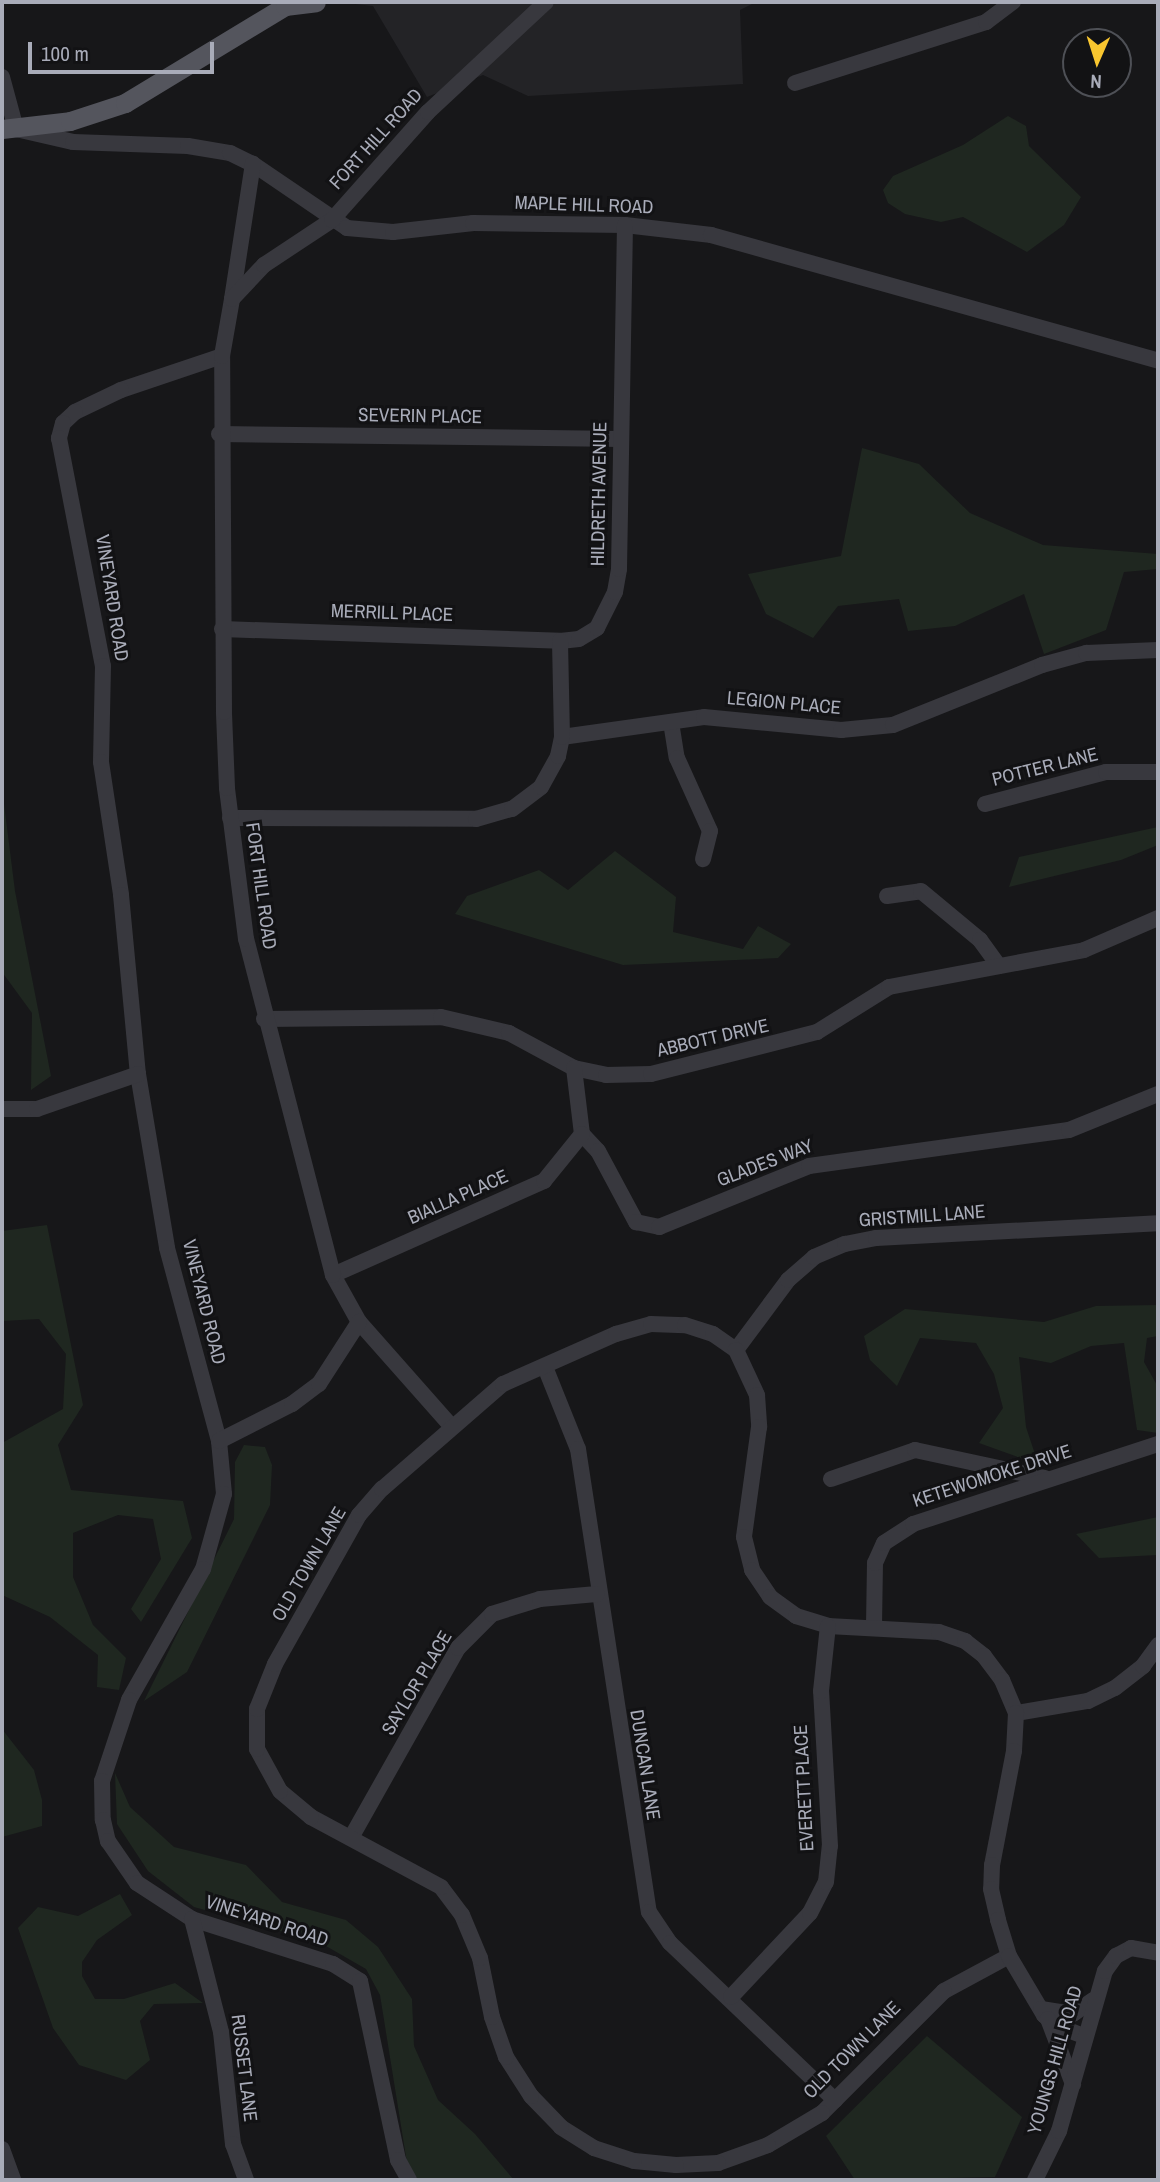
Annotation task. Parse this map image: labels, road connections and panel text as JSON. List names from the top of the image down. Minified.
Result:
{"streets":{"street":["FORT HILL ROAD","MAPLE HILL ROAD","SEVERIN PLACE","HILDRETH AVENUE","VINEYARD ROAD","MERRILL PLACE","LEGION PLACE","POTTER LANE","ABBOTT DRIVE","GLADES WAY","BIALLA PLACE","GRISTMILL LANE","KETEWOMOKE DRIVE","OLD TOWN LANE","SAYLOR PLACE","DUNCAN LANE","EVERETT PLACE","YOUNGS HILL ROAD","RUSSET LANE"]},"crossings":[["FORT HILL ROAD","MAPLE HILL ROAD"],["FORT HILL ROAD","SEVERIN PLACE"],["FORT HILL ROAD","VINEYARD ROAD"],["FORT HILL ROAD","MERRILL PLACE"],["FORT HILL ROAD","ABBOTT DRIVE"],["FORT HILL ROAD","BIALLA PLACE"],["FORT HILL ROAD","OLD TOWN LANE"],["MAPLE HILL ROAD","HILDRETH AVENUE"],["SEVERIN PLACE","HILDRETH AVENUE"],["HILDRETH AVENUE","MERRILL PLACE"],["VINEYARD ROAD","RUSSET LANE"],["GLADES WAY","BIALLA PLACE"],["GRISTMILL LANE","OLD TOWN LANE"],["OLD TOWN LANE","SAYLOR PLACE"],["OLD TOWN LANE","DUNCAN LANE"],["SAYLOR PLACE","DUNCAN LANE"],["DUNCAN LANE","EVERETT PLACE"]],"scale_bar":"100 m","north":"bottom"}
